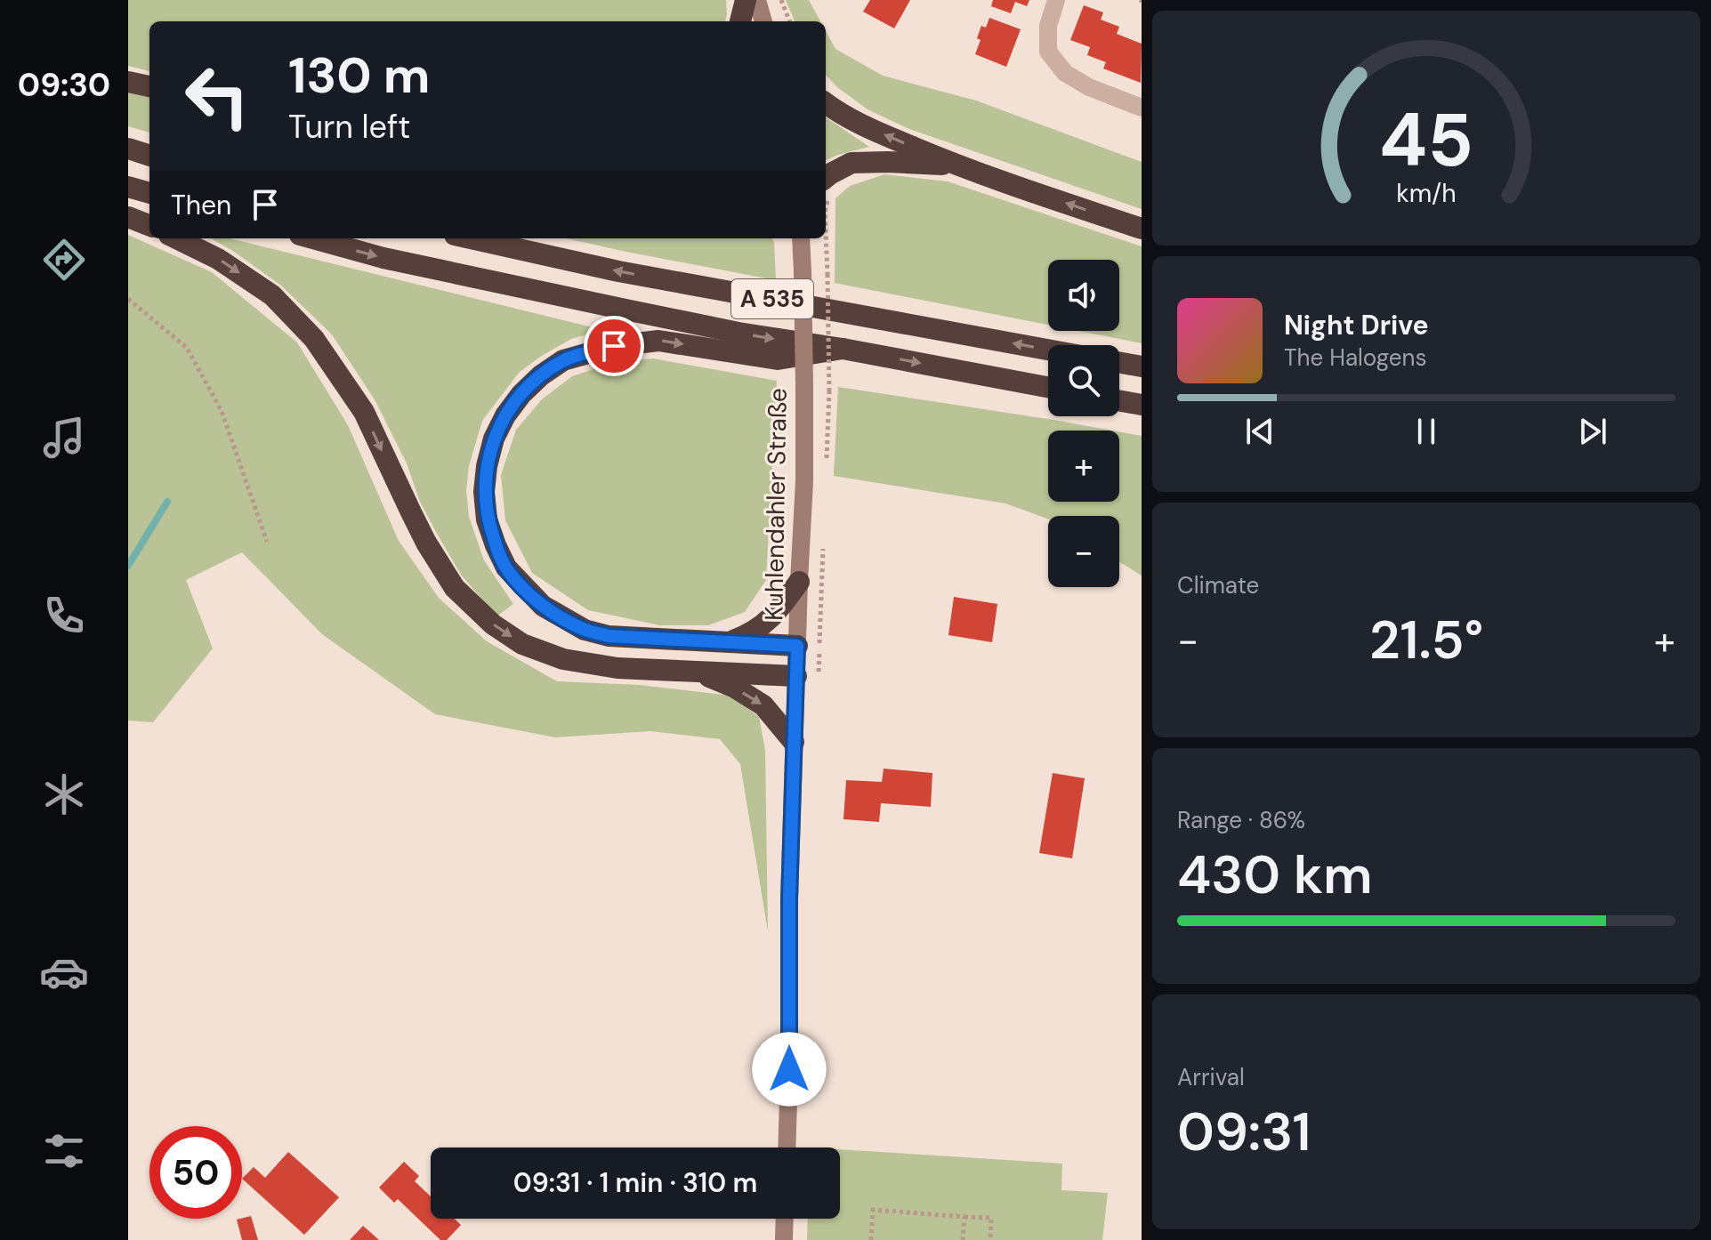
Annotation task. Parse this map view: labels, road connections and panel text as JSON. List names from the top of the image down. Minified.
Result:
{"streets":{"highway":["A 535"],"main road":["Kuhlendahler Straße"]},"page":{"tabs":"09:30","turn":["130 m","Turn left"],"then":"Then","map_buttons":["+","−"],"song":["Night Drive","The Halogens"],"tile":["Climate",["Range · 86%","430 km"],["Arrival","09:31"]],"heat":["−","21.5°","+"],"limit":"50","trip":"09:31 · 1 min · 310 m","gauge":["45","km/h"]}}
